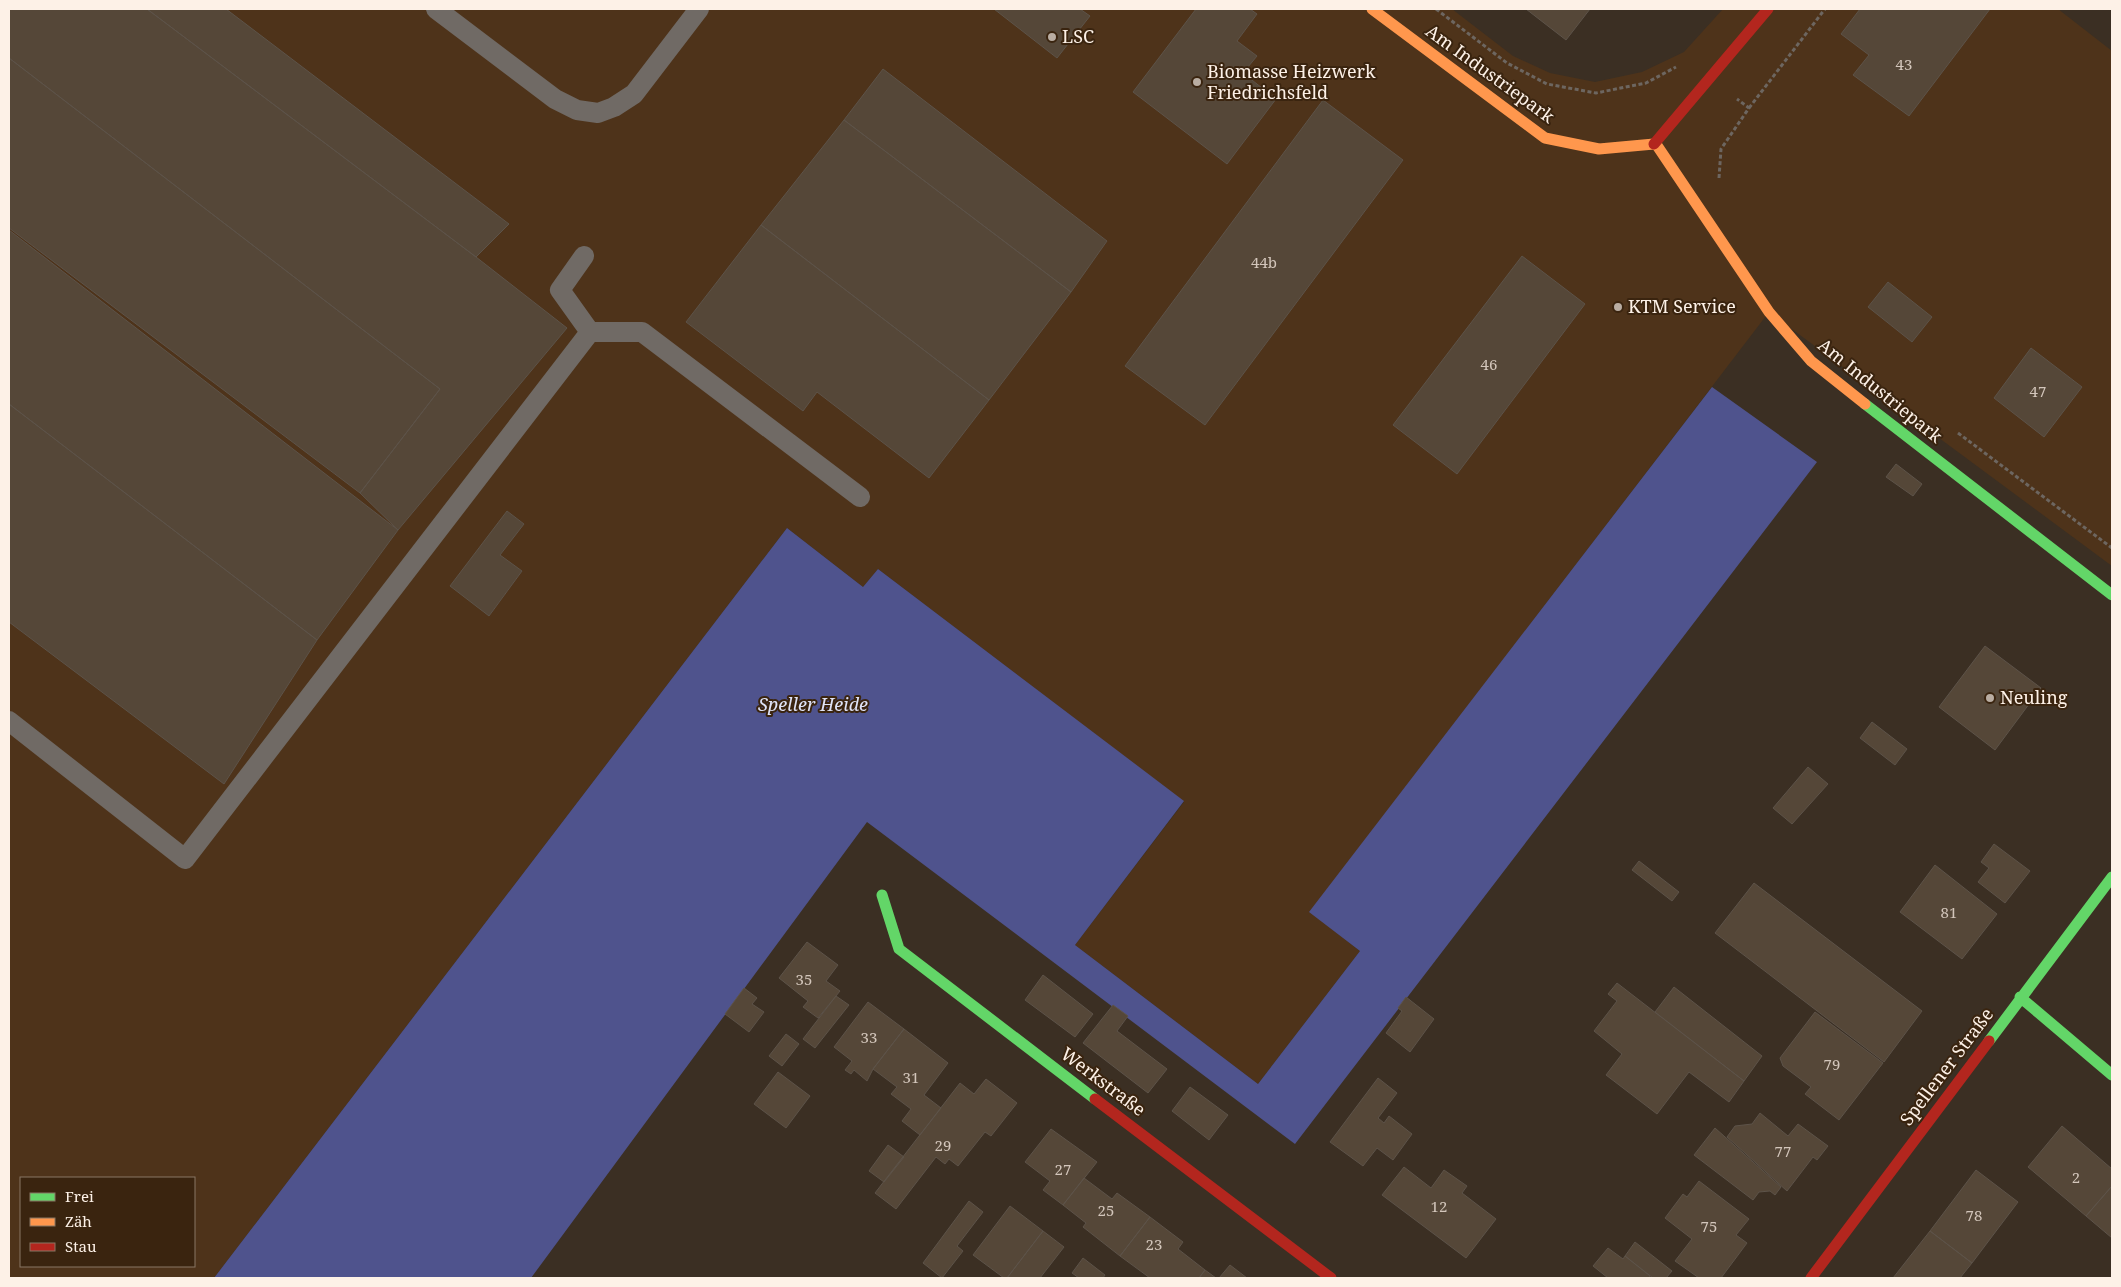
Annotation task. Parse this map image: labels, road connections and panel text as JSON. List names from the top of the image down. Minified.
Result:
{"streets":{"street":["Am Industriepark","Spellener Straße","Werkstraße"]},"parks":["Speller Heide"],"places":["LSC","Biomasse Heizwerk Friedrichsfeld","KTM Service","Neuling"],"house_numbers":["43","44b","46","47","81","35","33","79","31","29","77","27","2","12","25","78","75","23"],"legend":["Frei","Zäh","Stau"]}
